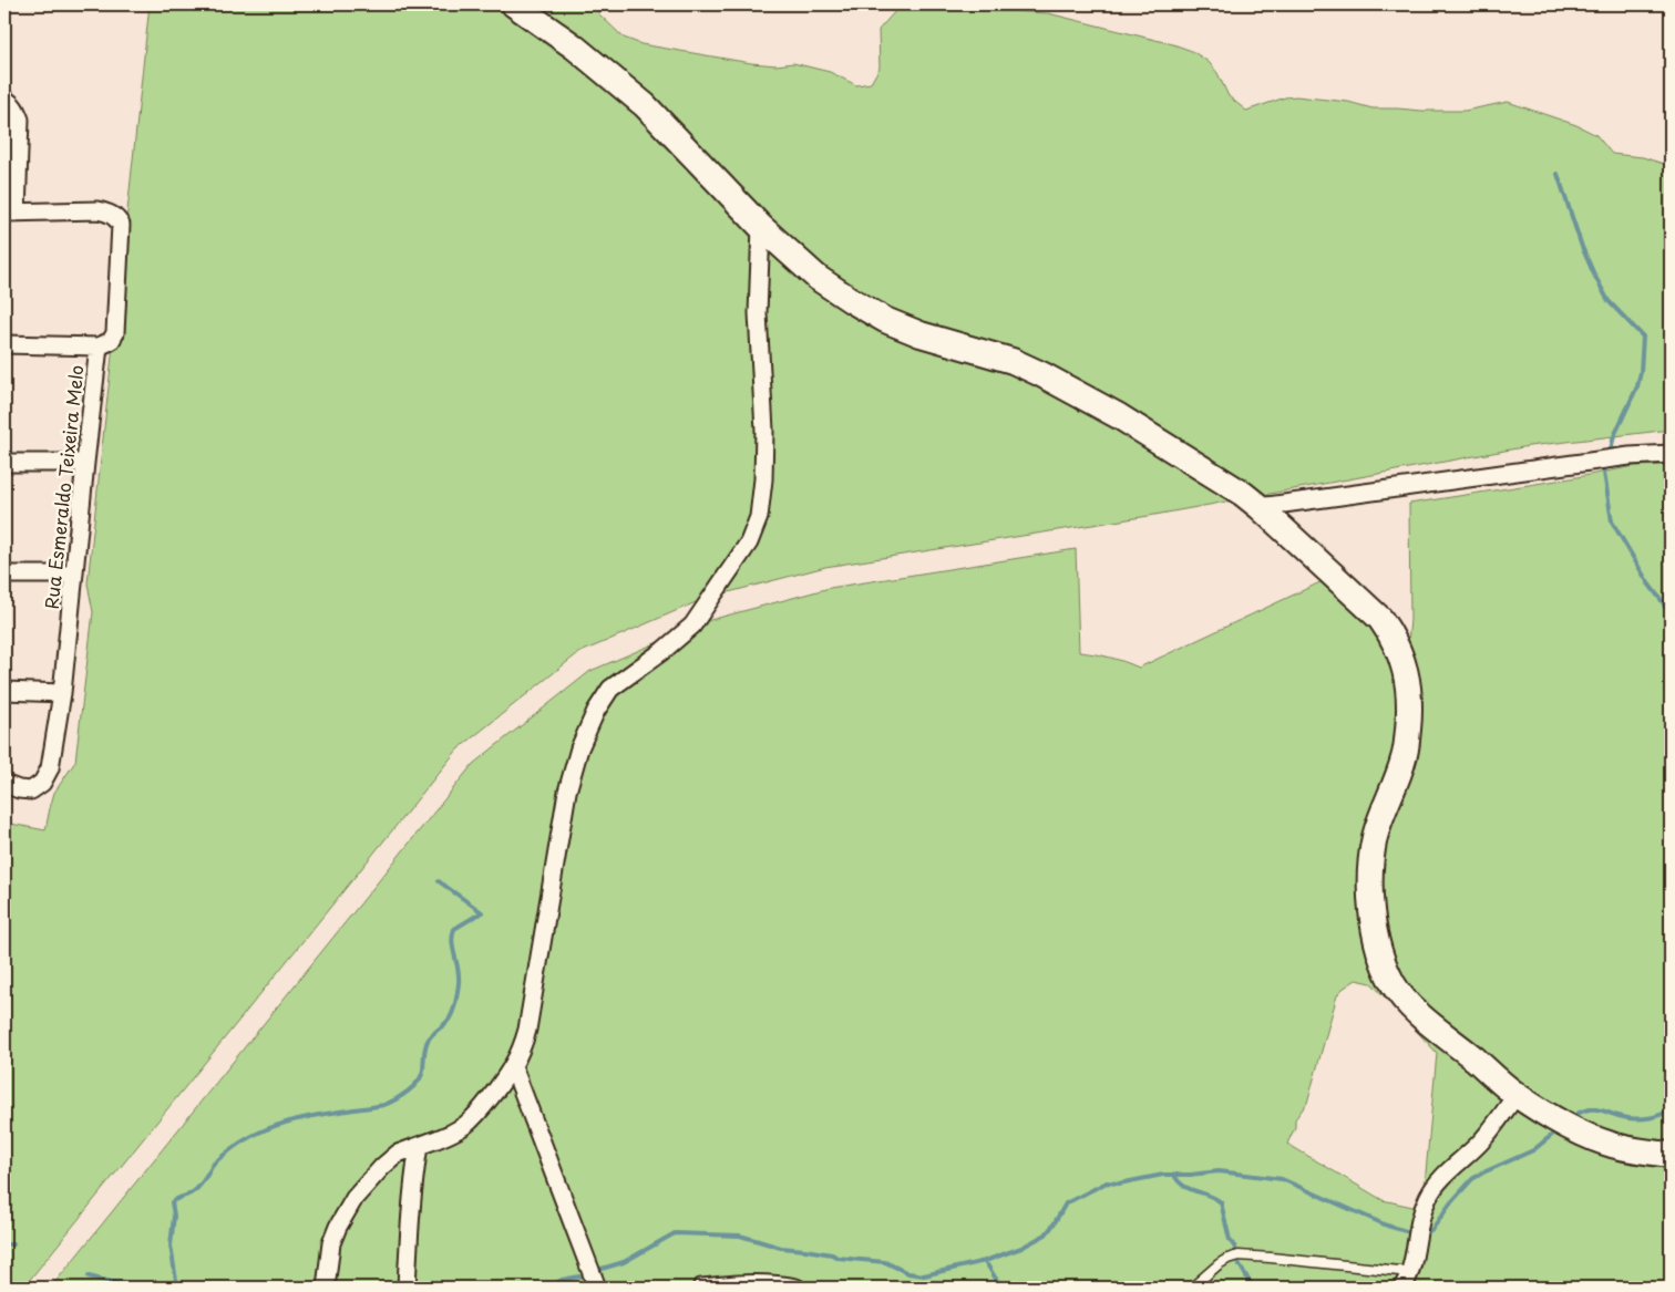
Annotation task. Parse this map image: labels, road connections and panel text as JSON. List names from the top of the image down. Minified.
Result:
{"streets":{"street":["Rua Esmeraldo Teixeira Melo"]}}
